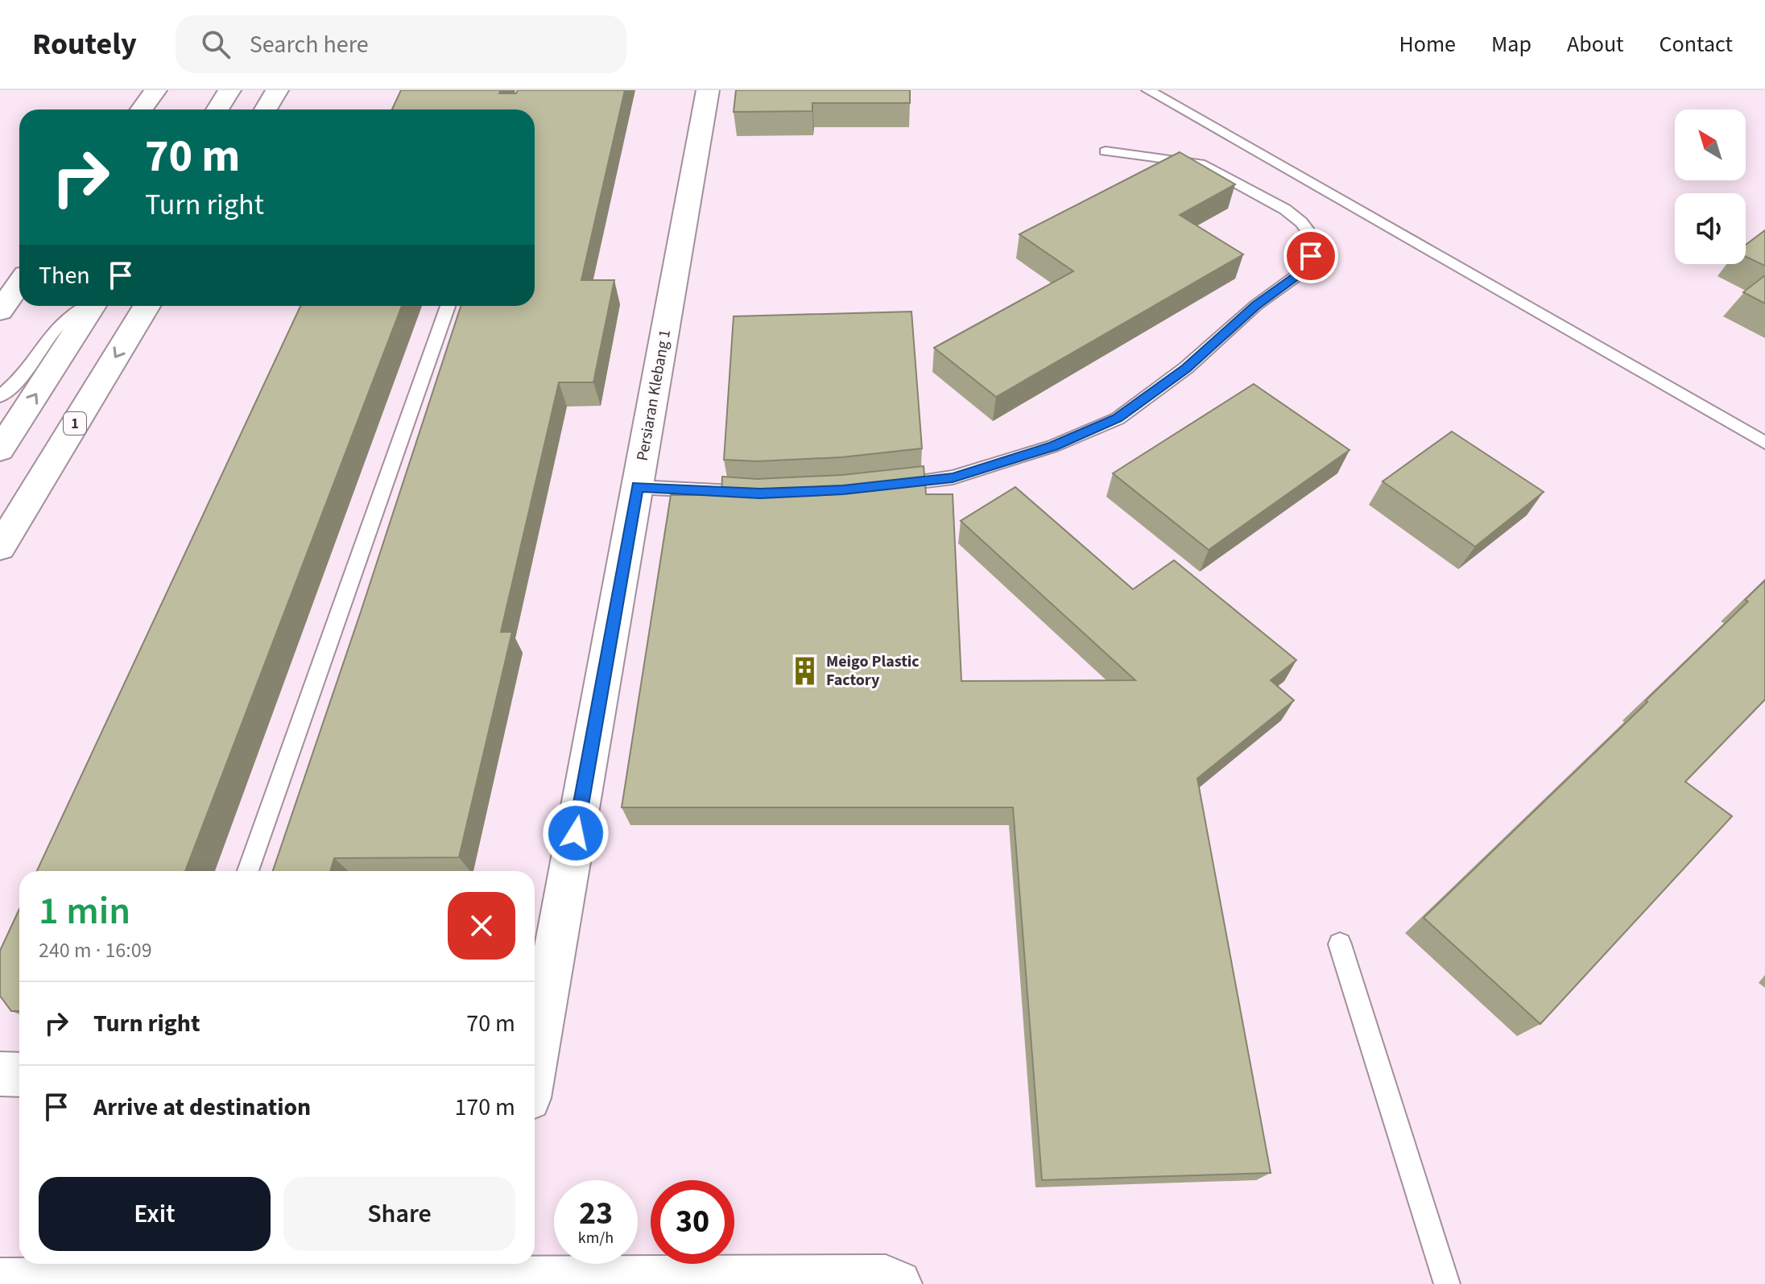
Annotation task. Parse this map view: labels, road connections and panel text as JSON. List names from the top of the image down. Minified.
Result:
{"streets":{"main road":["Persiaran Klebang 1","1"]},"places":{"building":["Meigo Plastic Factory"]},"north":"top left","page":{"header":"Routely","search":"Search here","nav":["Home","Map","About","Contact"],"turn":["70 m","Turn right"],"then":"Then","heading":["1 min","240 m · 16:09"],"list":[{"name":"Turn right","value":"70 m"},{"name":"Arrive at destination","value":"170 m"}],"buttons":["Exit","Share"],"speed":"23 km/h","limit":"30"}}
